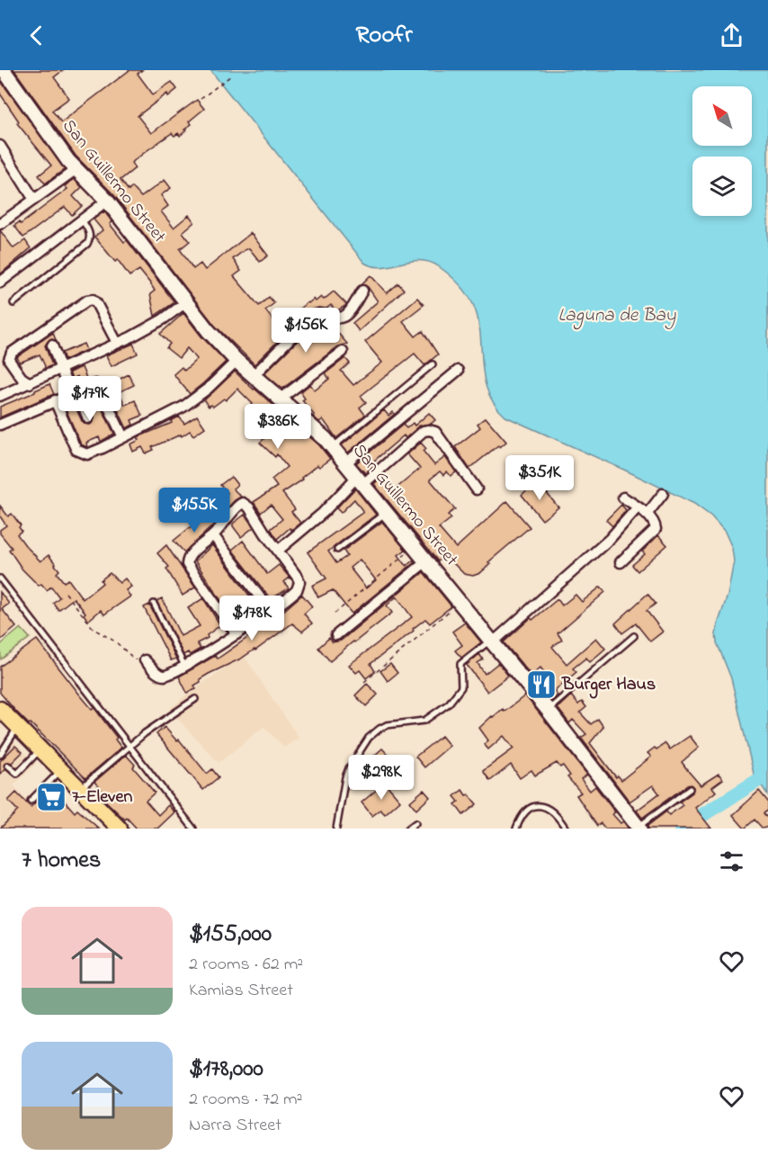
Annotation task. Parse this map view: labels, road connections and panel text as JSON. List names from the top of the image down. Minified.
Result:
{"streets":{"main road":["San Guillermo Street"]},"water":["Laguna de Bay"],"places":{"restaurant":["Burger Haus"],"supermarket":["7-Eleven"]},"north":"top left","page":{"header":"Roofr","price":["$156K","$179K","$386K","$351K","$155K","$178K","$298K"],"heading":"7 homes","list":[{"name":"$155,000","note":"2 rooms · 62 m² · Kamias Street"},{"name":"$178,000","note":"2 rooms · 72 m² · Narra Street"}]}}
